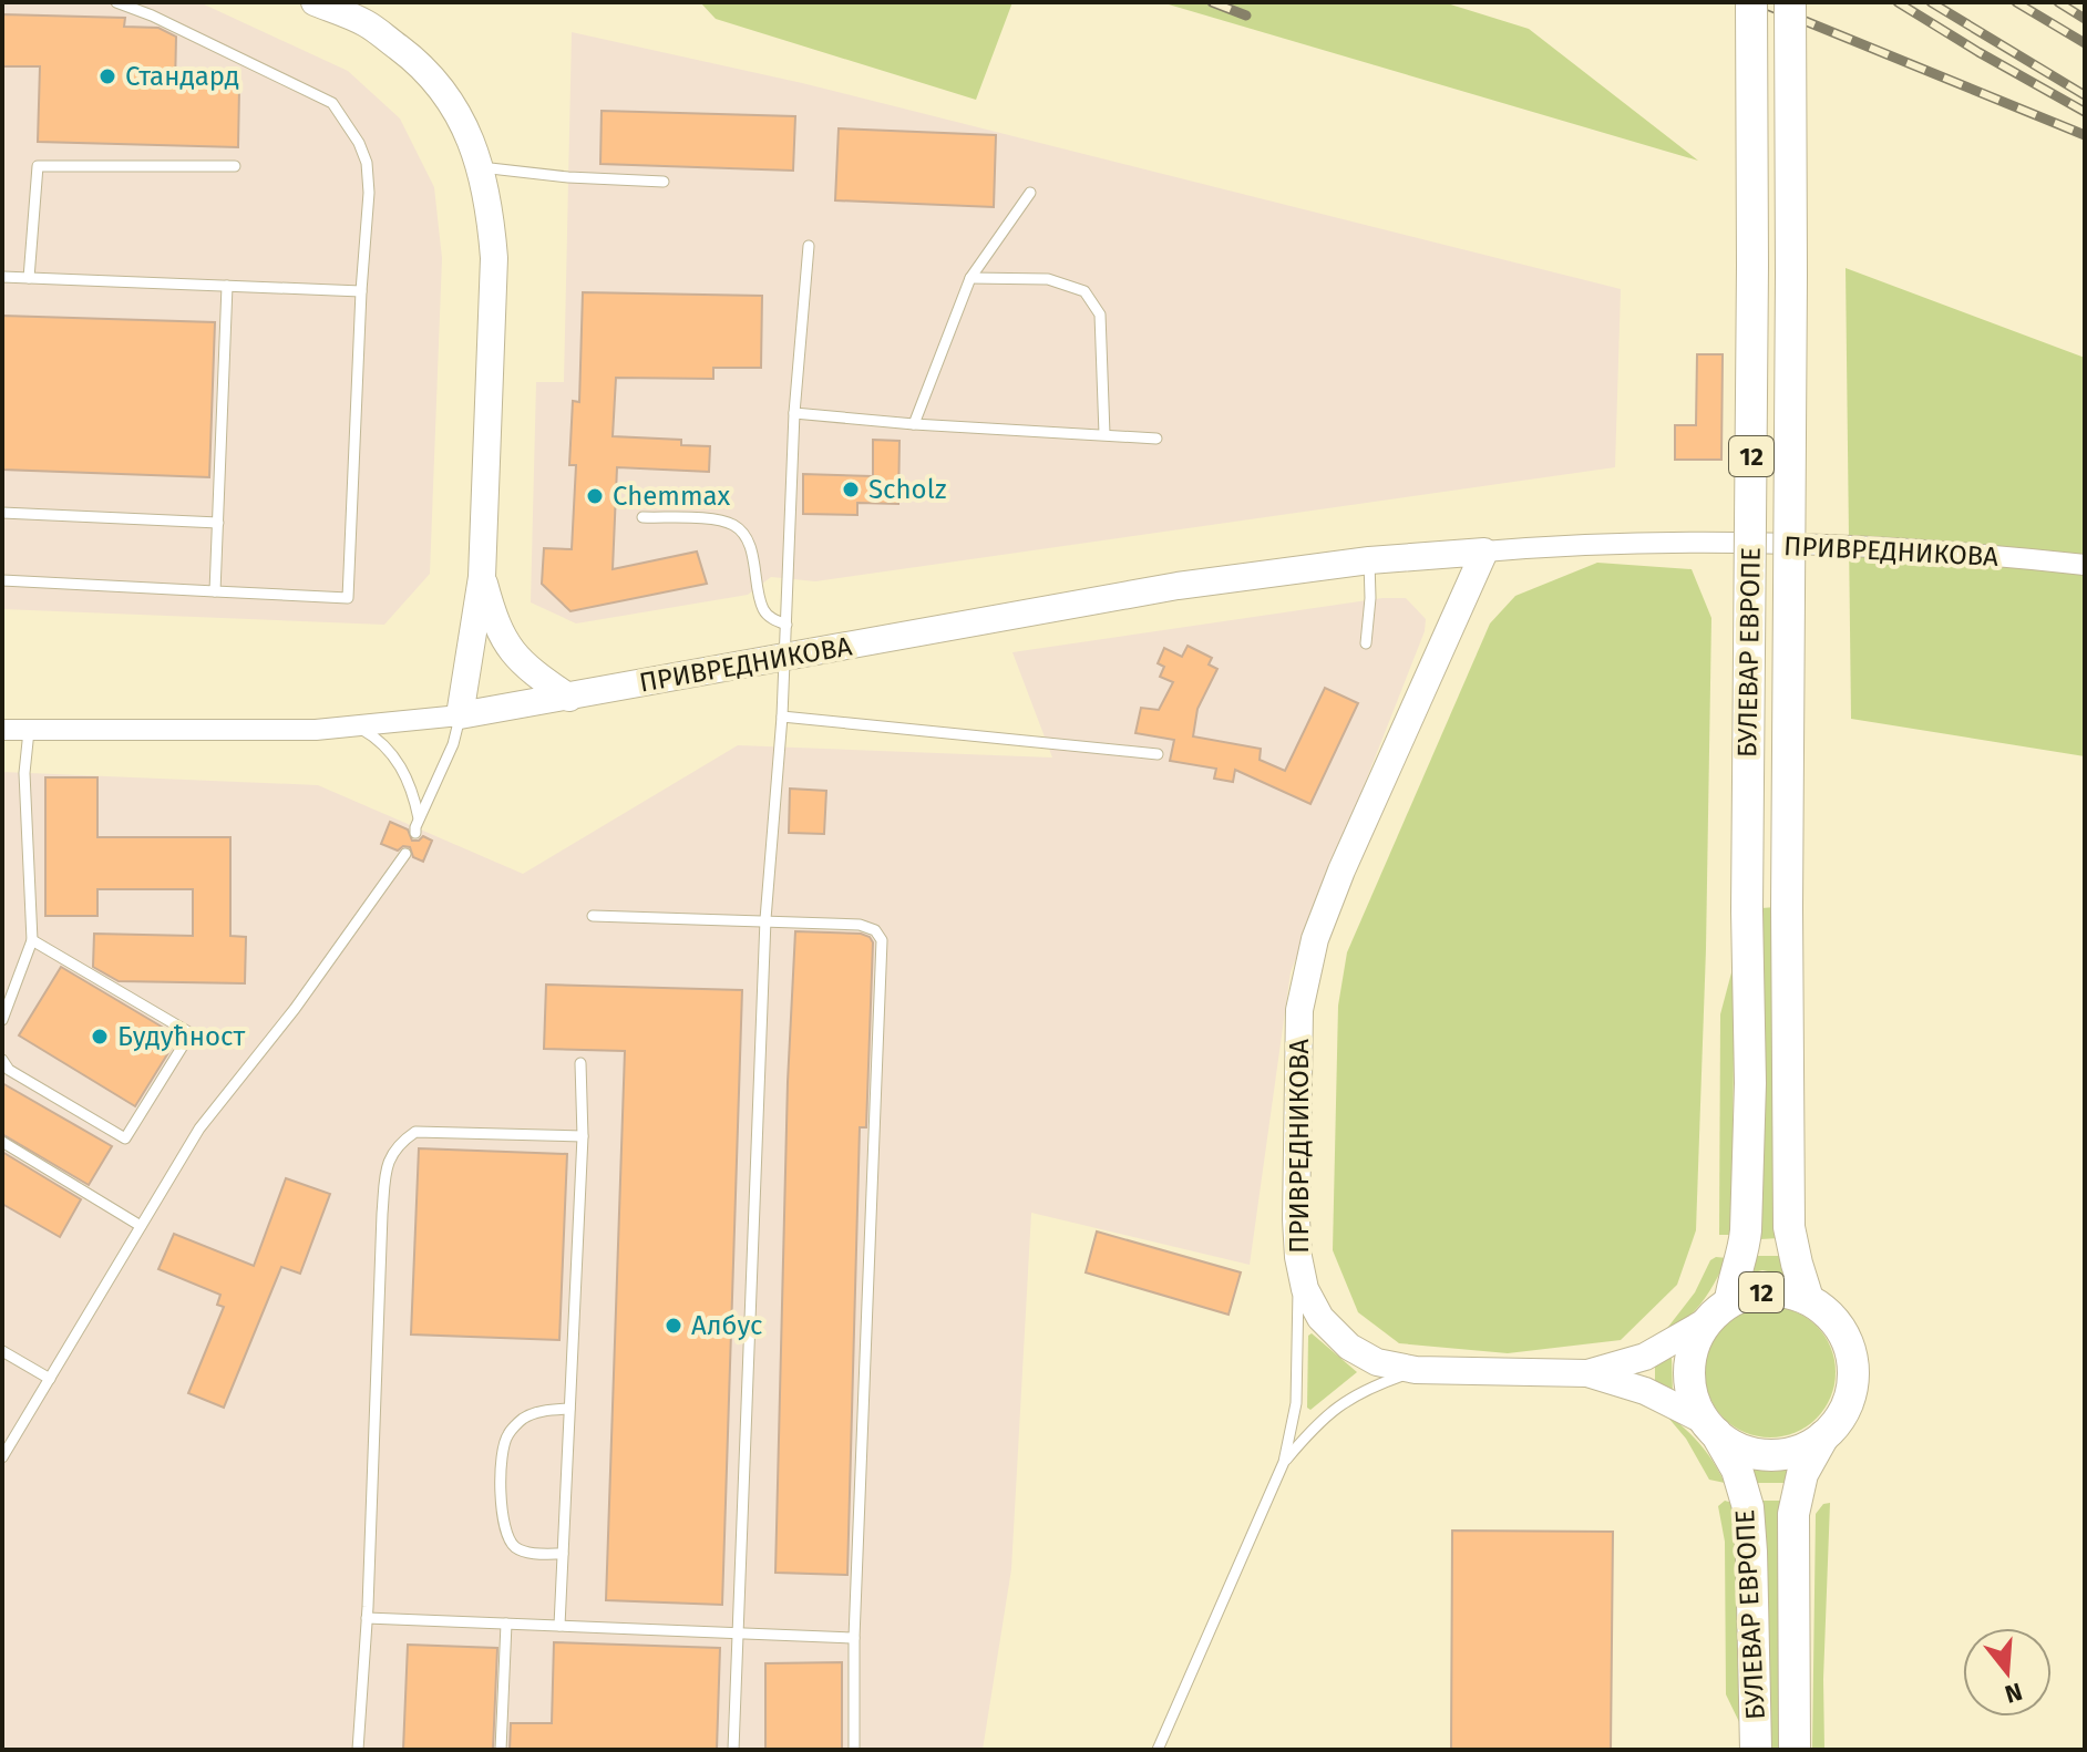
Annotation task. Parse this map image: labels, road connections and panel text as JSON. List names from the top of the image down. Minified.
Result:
{"streets":{"main road":["12","БУЛЕВАР ЕВРОПЕ"],"street":["ПРИВРЕДНИКОВА"]},"places":["Стандард","Scholz","Chemmax","Будућност","Албус"],"north":"bottom"}
